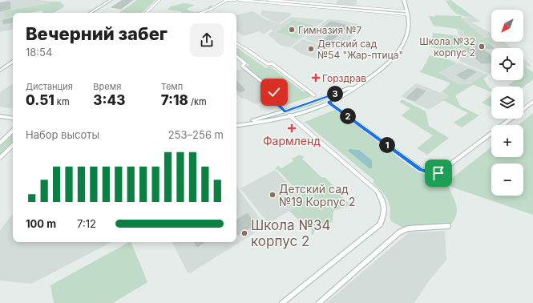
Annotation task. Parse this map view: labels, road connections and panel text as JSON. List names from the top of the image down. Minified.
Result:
{"places":{"other":["Гимназия №7","Школа №32 корпус 2","Детский сад №54 \"Жар-птица\"","Детский сад №19 Корпус 2","Школа №34 корпус 2"],"health":["Горздрав","Фармленд"]},"north":"bottom left","page":{"map_buttons":["+","−"],"heading":["Вечерний забег","18:54"],"stats":[["Дистанция","0.51 km"],["Время","3:43"],["Темп","7:18 /km"]],"pins":["3","2","1"],"chart":["Набор высоты","253–256 m"],"list":[{"name":"100 m","note":"7:12"}]}}
